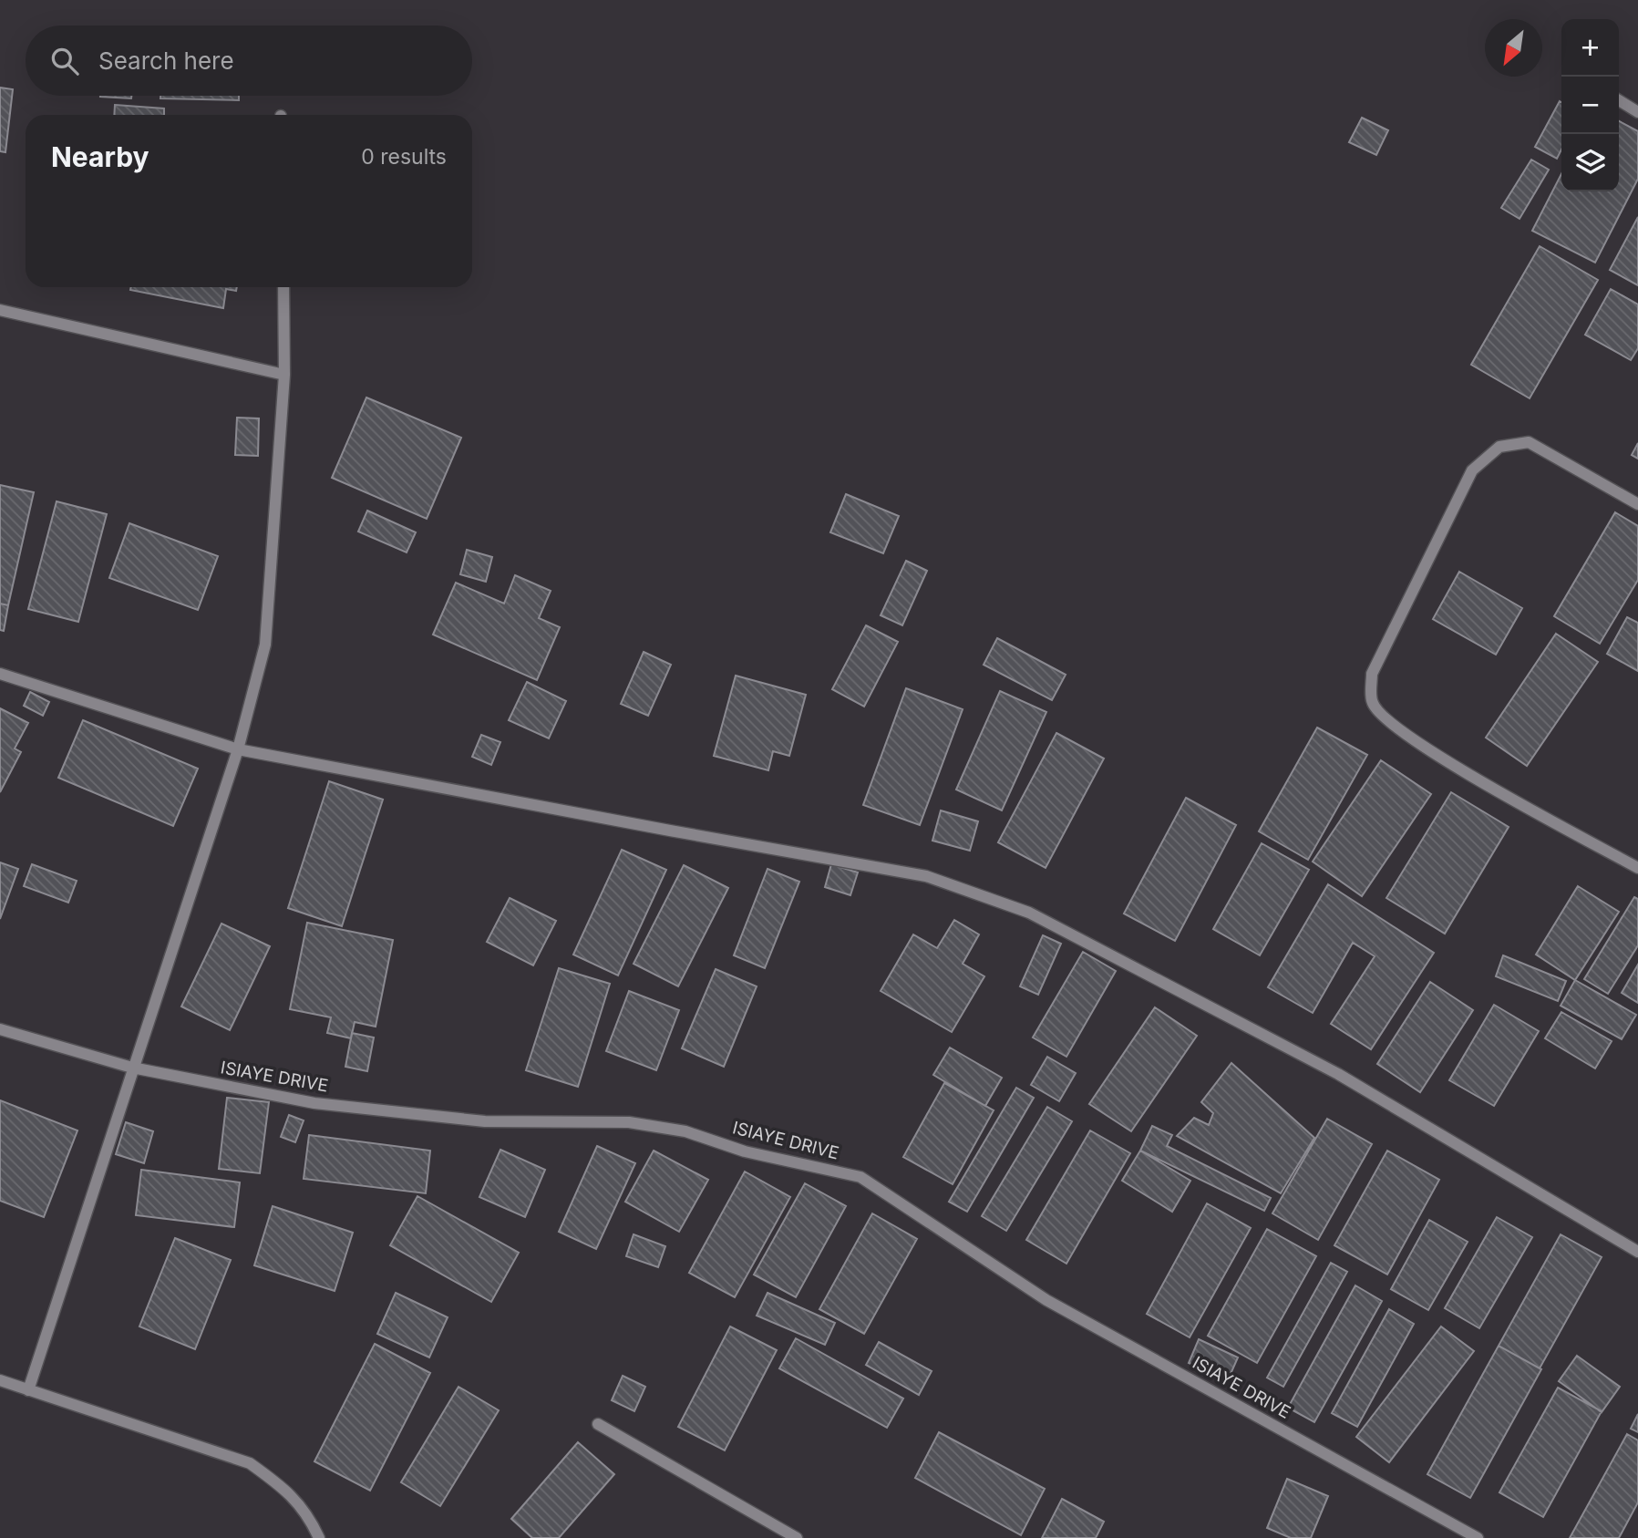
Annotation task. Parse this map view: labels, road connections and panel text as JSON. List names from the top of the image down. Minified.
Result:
{"streets":{"street":["ISIAYE DRIVE"]},"north":"bottom left","page":{"map_buttons":["+","−"],"search":"Search here","heading":["Nearby","0 results"]}}
